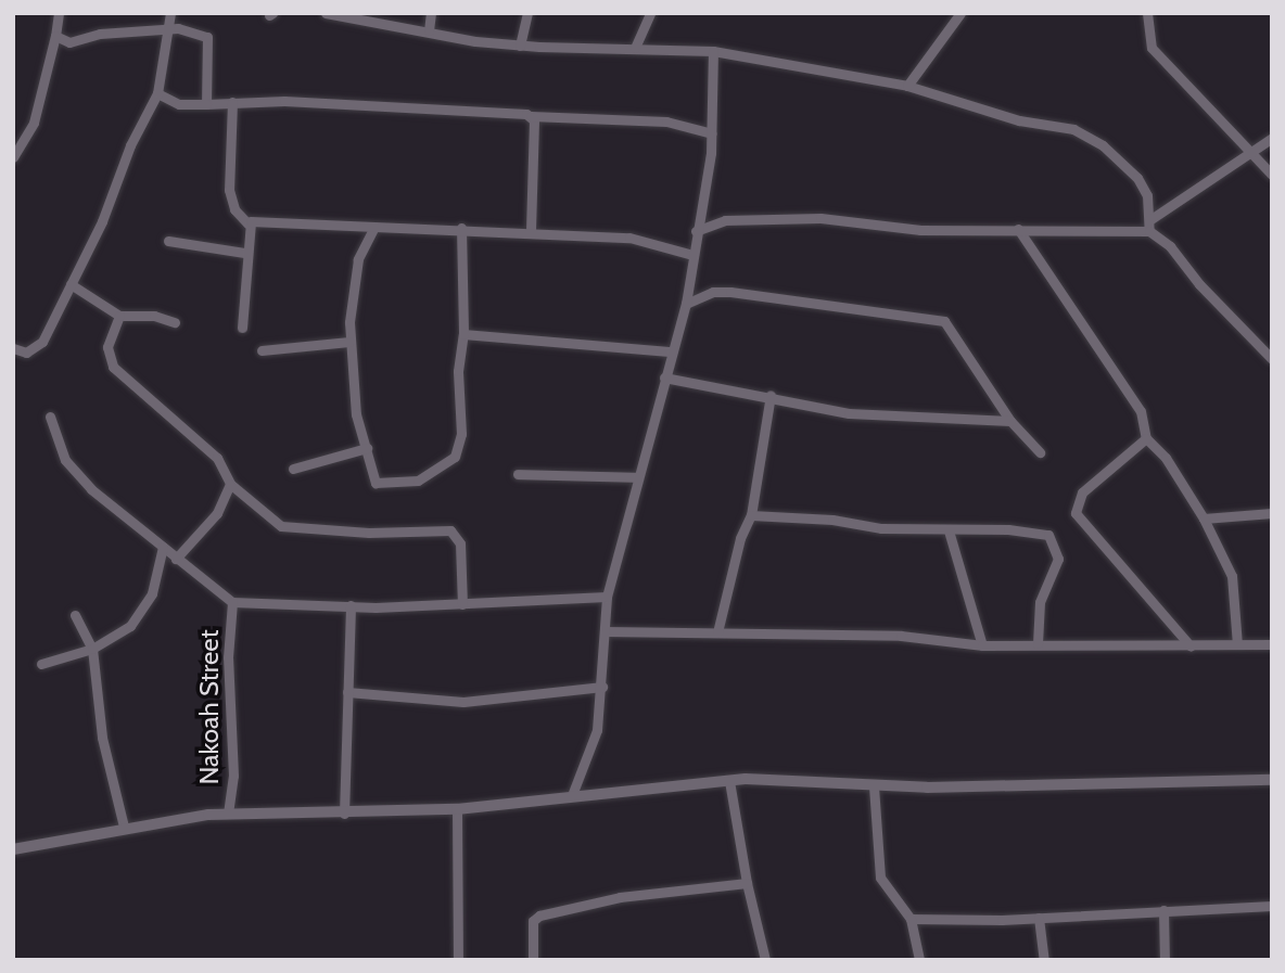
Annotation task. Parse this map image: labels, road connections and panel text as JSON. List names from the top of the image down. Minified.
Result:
{"streets":{"street":["Nakoah Street"]}}
